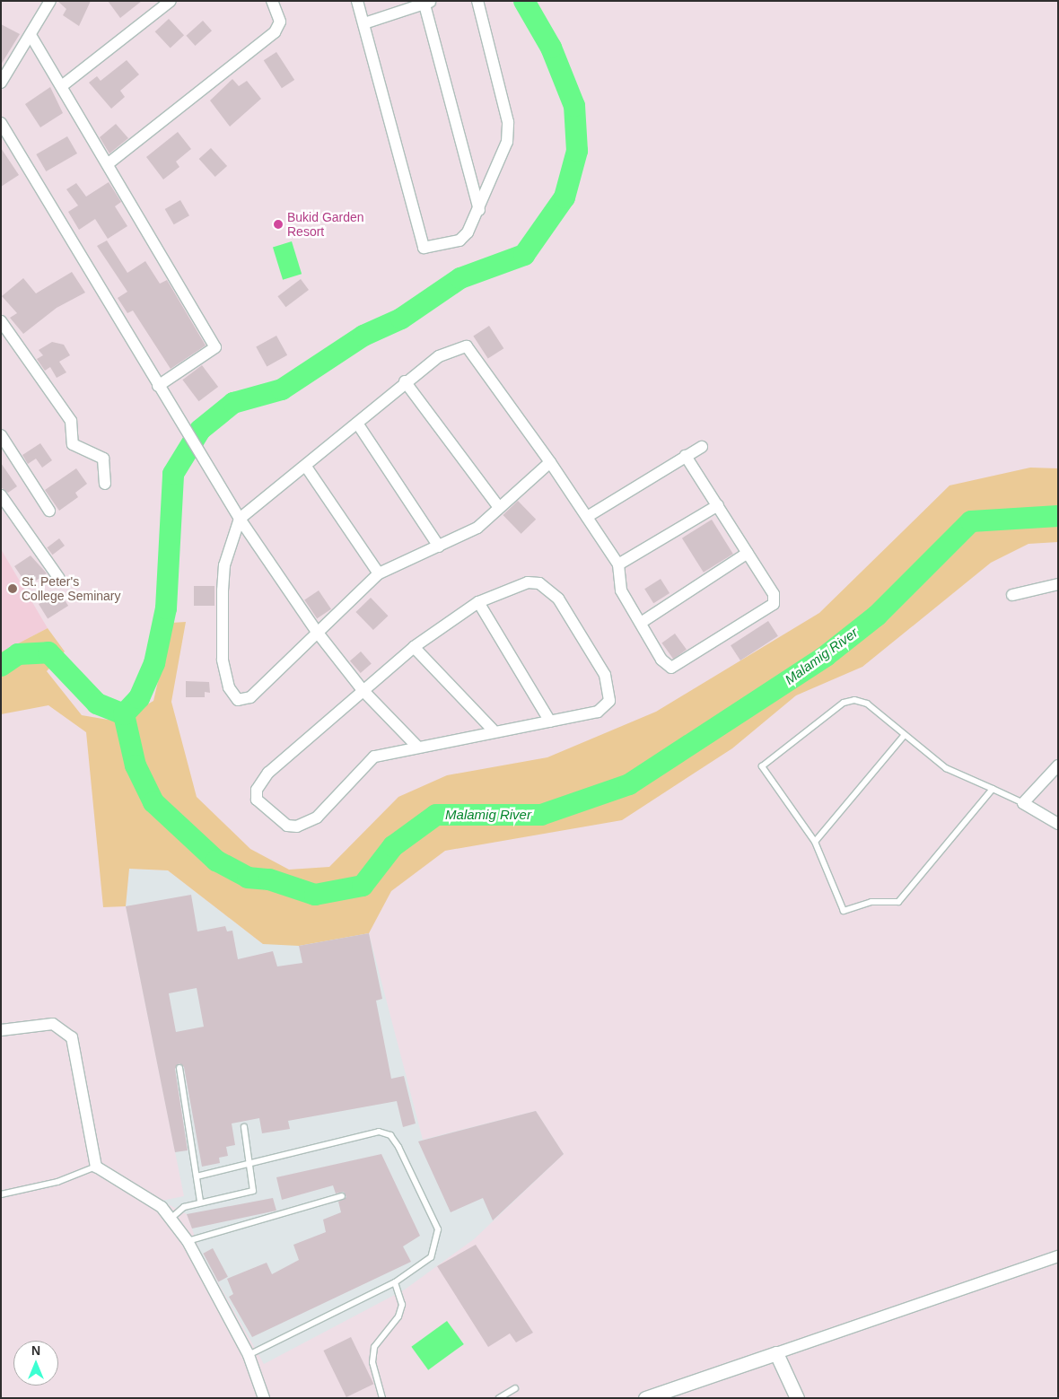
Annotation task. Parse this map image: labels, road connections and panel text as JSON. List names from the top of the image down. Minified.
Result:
{"water":["Malamig River"],"places":["Bukid Garden Resort","St. Peter's College Seminary"],"north":"top"}
